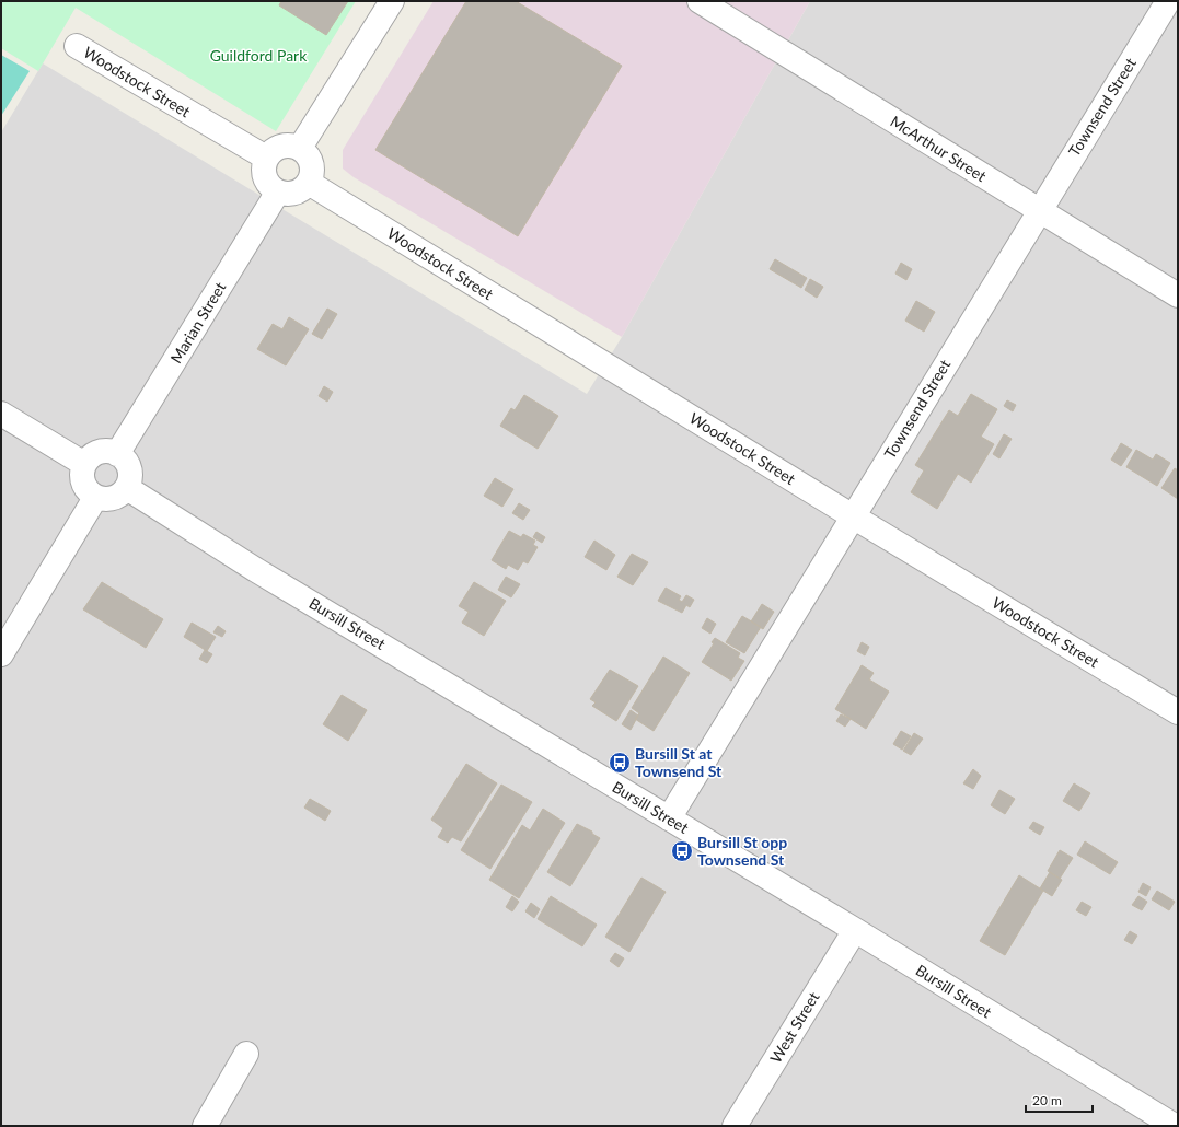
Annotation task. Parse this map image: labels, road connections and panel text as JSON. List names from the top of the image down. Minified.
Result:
{"streets":{"street":["Woodstock Street","Townsend Street","McArthur Street","Marian Street","Bursill Street","West Street"]},"crossings":[["Woodstock Street","Townsend Street"],["Woodstock Street","Marian Street"],["Townsend Street","McArthur Street"],["Townsend Street","Bursill Street"],["Marian Street","Bursill Street"],["Bursill Street","West Street"]],"parks":["Guildford Park"],"places":{"bus stop":["Bursill St at Townsend St","Bursill St opp Townsend St"]},"scale_bar":"20 m"}
